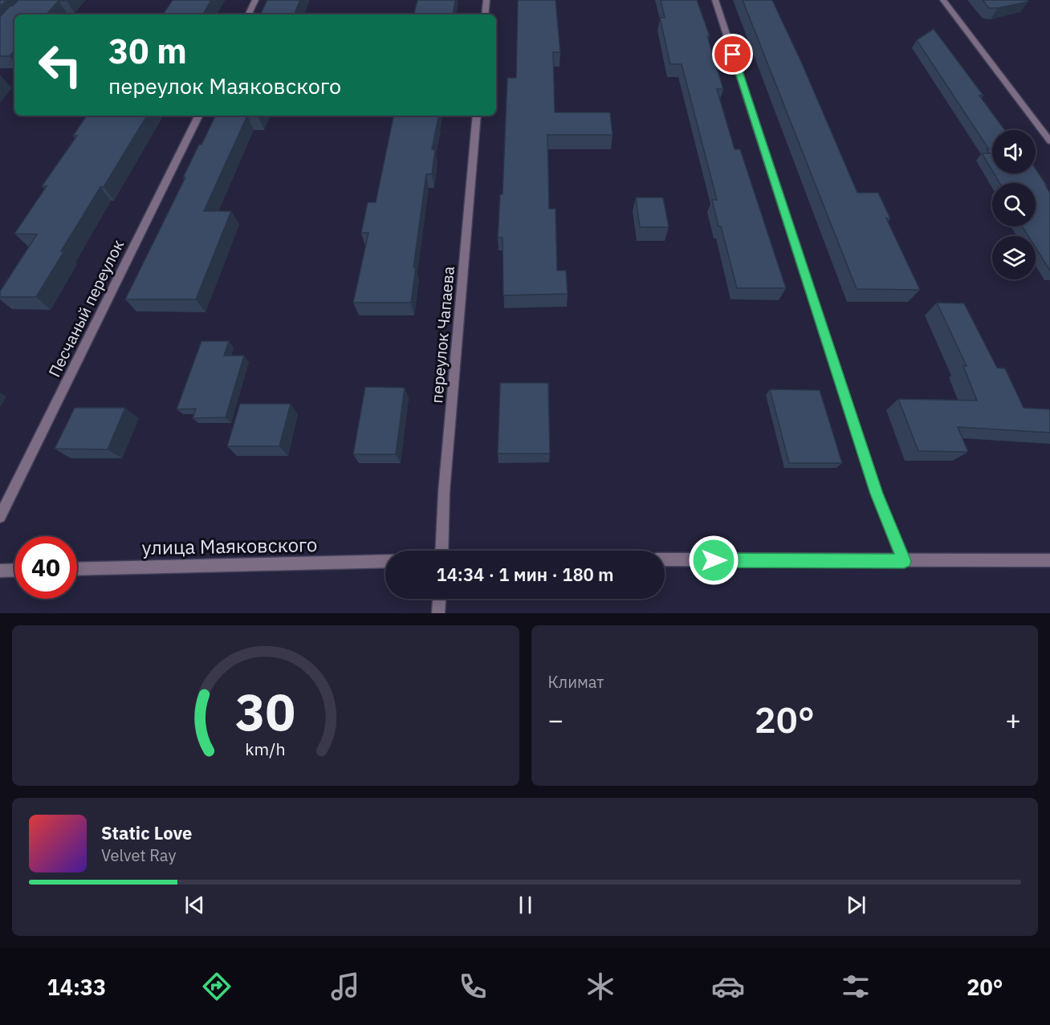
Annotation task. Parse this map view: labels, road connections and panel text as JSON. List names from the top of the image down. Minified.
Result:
{"streets":{"street":["Песчаный переулок","переулок Чапаева","улица Маяковского"]},"page":{"turn":["30 m","переулок Маяковского"],"limit":"40","trip":"14:34 · 1 мин · 180 m","tile":"Климат","heat":["−","20°","+"],"song":["Static Love","Velvet Ray"],"tabs":["14:33","20°"],"gauge":["30","km/h"]}}
